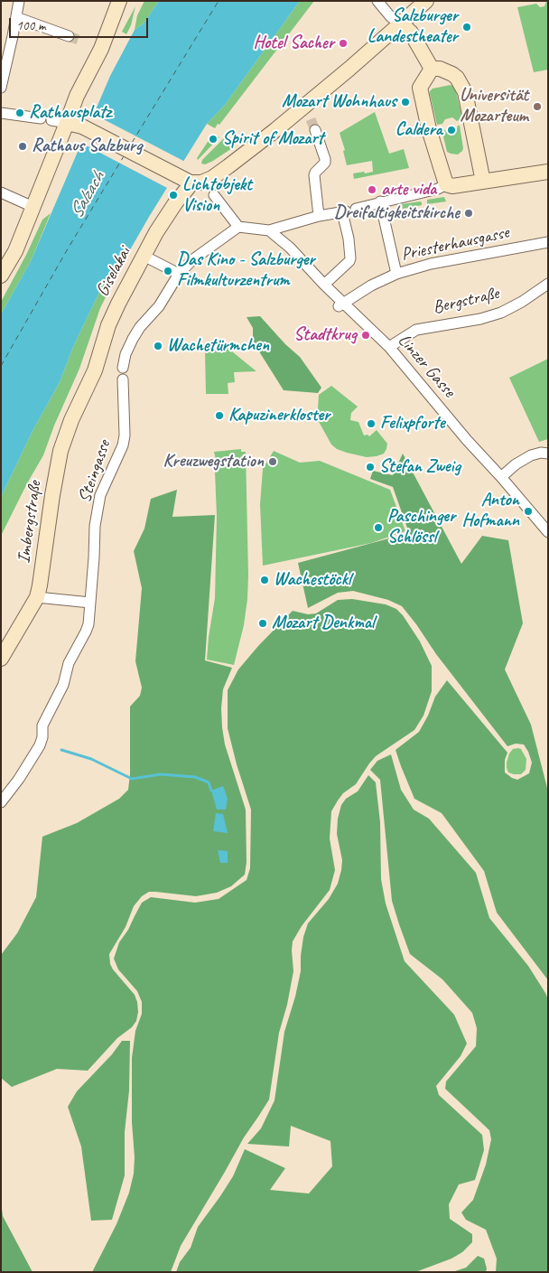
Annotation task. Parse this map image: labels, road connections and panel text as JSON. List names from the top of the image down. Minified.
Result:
{"streets":{"main road":["Giselakai","Imbergstraße"],"street":["Priesterhausgasse","Bergstraße","Linzer Gasse","Steingasse"]},"crossings":[["Priesterhausgasse","Linzer Gasse"],["Giselakai","Imbergstraße"],["Bergstraße","Linzer Gasse"]],"water":["Salzach"],"places":["Salzburger Landestheater","Hotel Sacher","Mozart Wohnhaus","Universität Mozarteum","Rathausplatz","Caldera","Spirit of Mozart","Rathaus Salzburg","arte vida","Lichtobjekt Vision","Dreifaltigkeitskirche","Das Kino - Salzburger Filmkulturzentrum","Stadtkrug","Wachetürmchen","Kapuzinerkloster","Felixpforte","Kreuzwegstation","Stefan Zweig","Anton Hofmann","Paschinger Schlössl","Wachestöckl","Mozart Denkmal"],"scale_bar":"100 m"}
